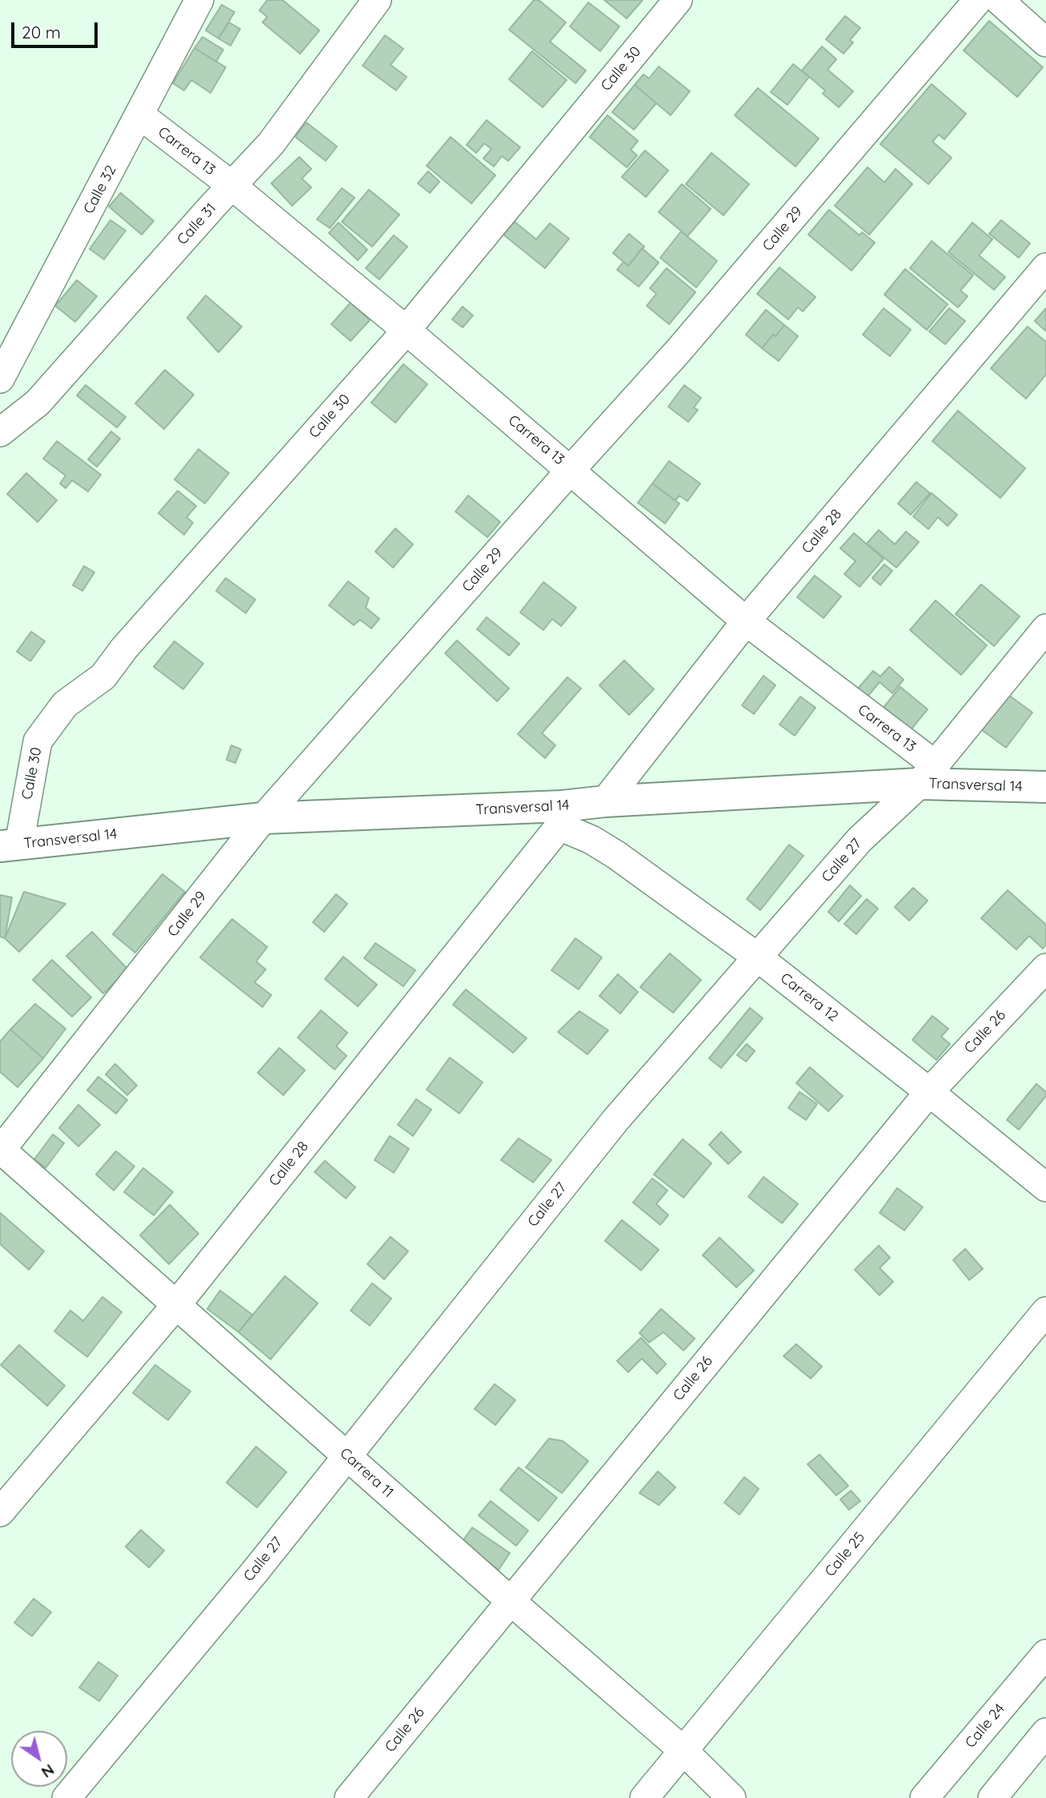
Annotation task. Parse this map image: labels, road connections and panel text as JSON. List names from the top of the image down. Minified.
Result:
{"streets":{"street":["Calle 30","Carrera 13","Calle 32","Calle 31","Calle 29","Calle 28","Transversal 14","Calle 27","Carrera 12","Calle 26","Carrera 11","Calle 25","Calle 24"]},"crossings":[["Calle 30","Carrera 13"],["Calle 30","Transversal 14"],["Carrera 13","Calle 32"],["Carrera 13","Calle 31"],["Carrera 13","Calle 29"],["Carrera 13","Calle 28"],["Carrera 13","Transversal 14"],["Carrera 13","Calle 27"],["Calle 29","Transversal 14"],["Calle 29","Carrera 11"],["Calle 28","Transversal 14"],["Calle 28","Carrera 12"],["Calle 28","Carrera 11"],["Transversal 14","Calle 27"],["Transversal 14","Carrera 12"],["Calle 27","Carrera 12"],["Calle 27","Carrera 11"],["Carrera 12","Calle 26"],["Calle 26","Carrera 11"],["Carrera 11","Calle 25"]],"scale_bar":"20 m","north":"bottom right"}
